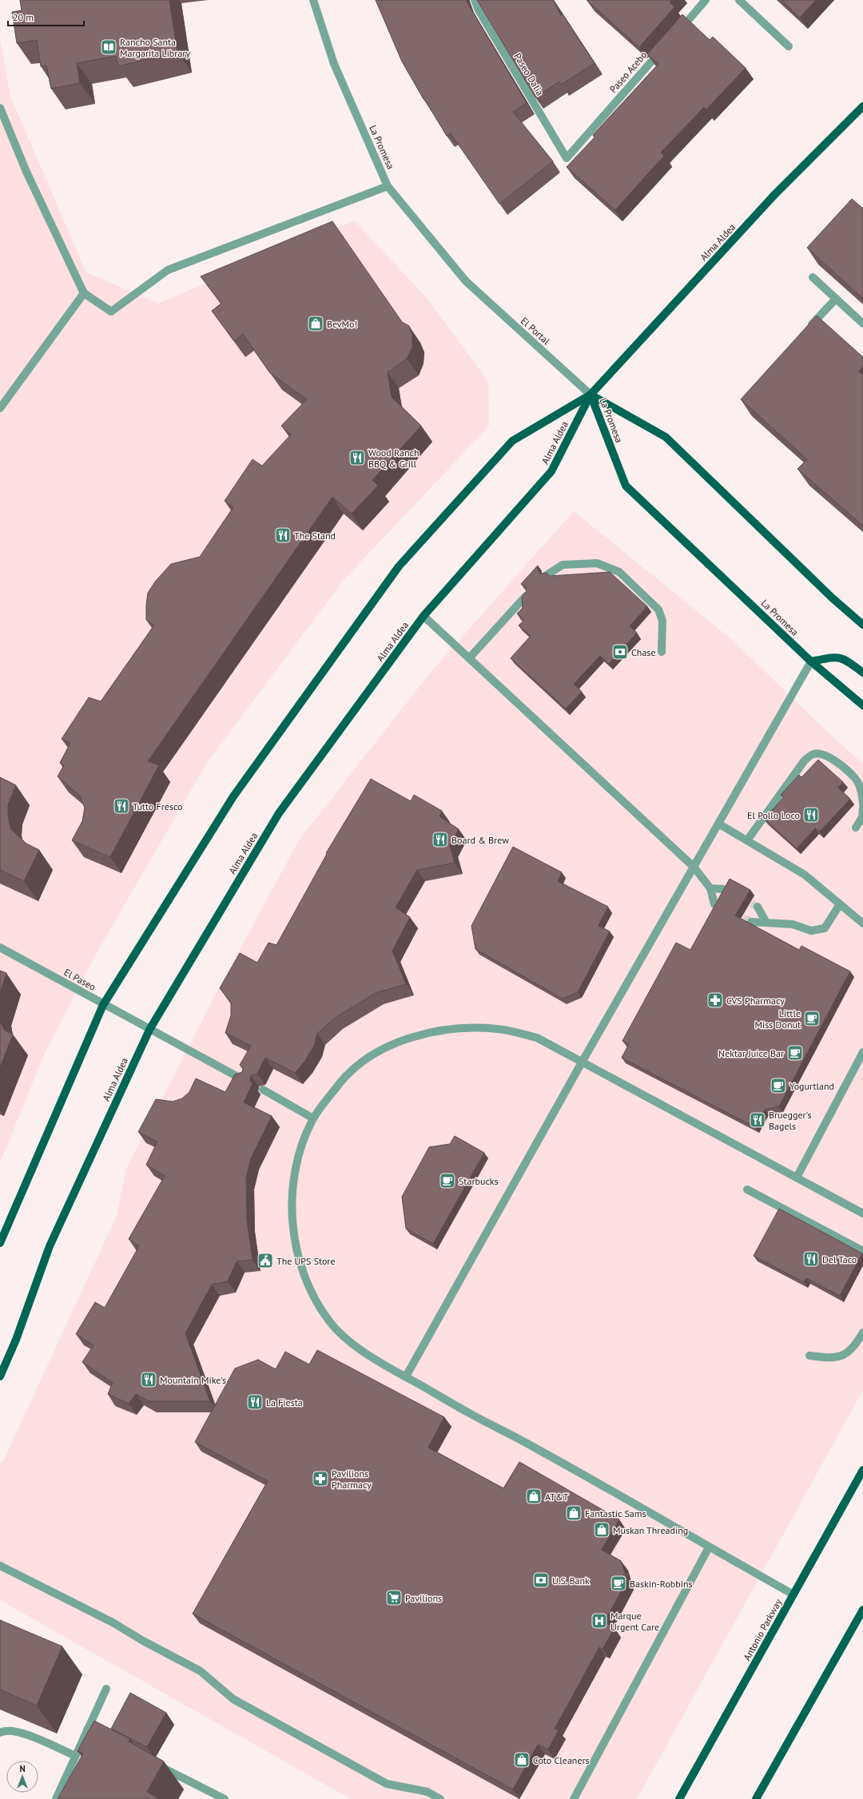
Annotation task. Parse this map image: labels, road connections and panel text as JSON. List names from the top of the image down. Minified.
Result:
{"streets":{"main road":["La Promesa","Alma Aldea","Antonio Parkway"],"street":["Paseo Acebo","Paseo Dalia","El Portal","El Paseo"]},"crossings":[["Paseo Acebo","Paseo Dalia"],["La Promesa","Alma Aldea"],["La Promesa","El Portal"],["Alma Aldea","El Portal"],["Alma Aldea","El Paseo"]],"places":{"library":["Rancho Santa Margarita Library"],"shop":["BevMo!","AT&T","Fantastic Sams","Muskan Threading","Coto Cleaners"],"restaurant":["Wood Ranch BBQ & Grill","The Stand","Tutto Fresco","El Pollo Loco","Board & Brew","Bruegger's Bagels","Del Taco","Mountain Mike's","La Fiesta"],"bank":["Chase","U.S. Bank"],"pharmacy":["CVS Pharmacy","Pavilions Pharmacy"],"cafe":["Little Miss Donut","Nektar Juice Bar","Yogurtland","Starbucks","Baskin-Robbins"],"public building":["The UPS Store"],"supermarket":["Pavilions"],"hospital":["Marque Urgent Care"]},"scale_bar":"20 m","north":"top"}
